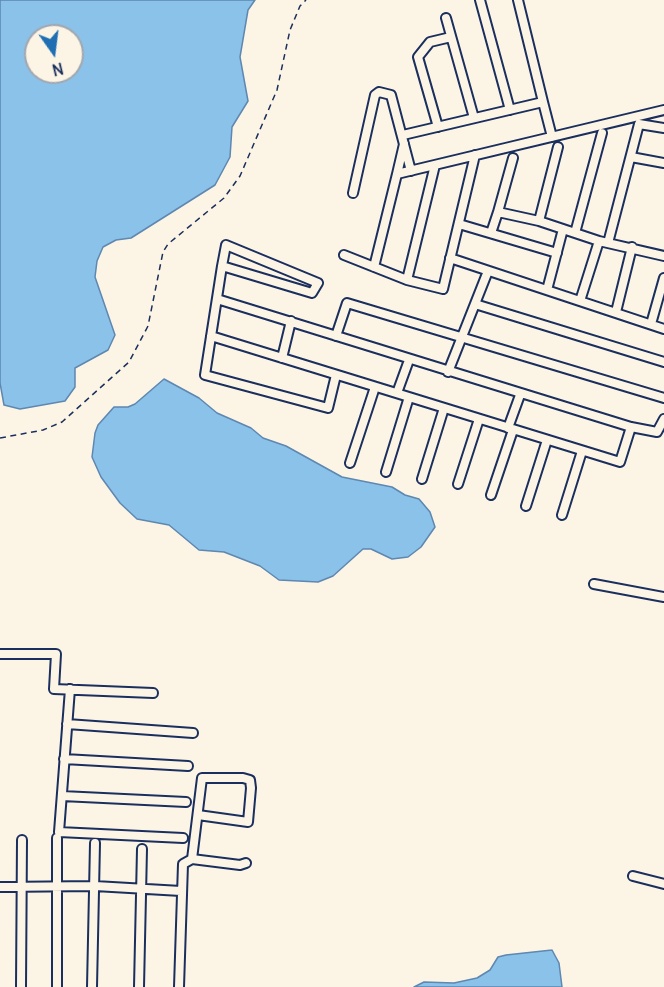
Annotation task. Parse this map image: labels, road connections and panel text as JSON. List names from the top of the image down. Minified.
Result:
{"north":"bottom"}
